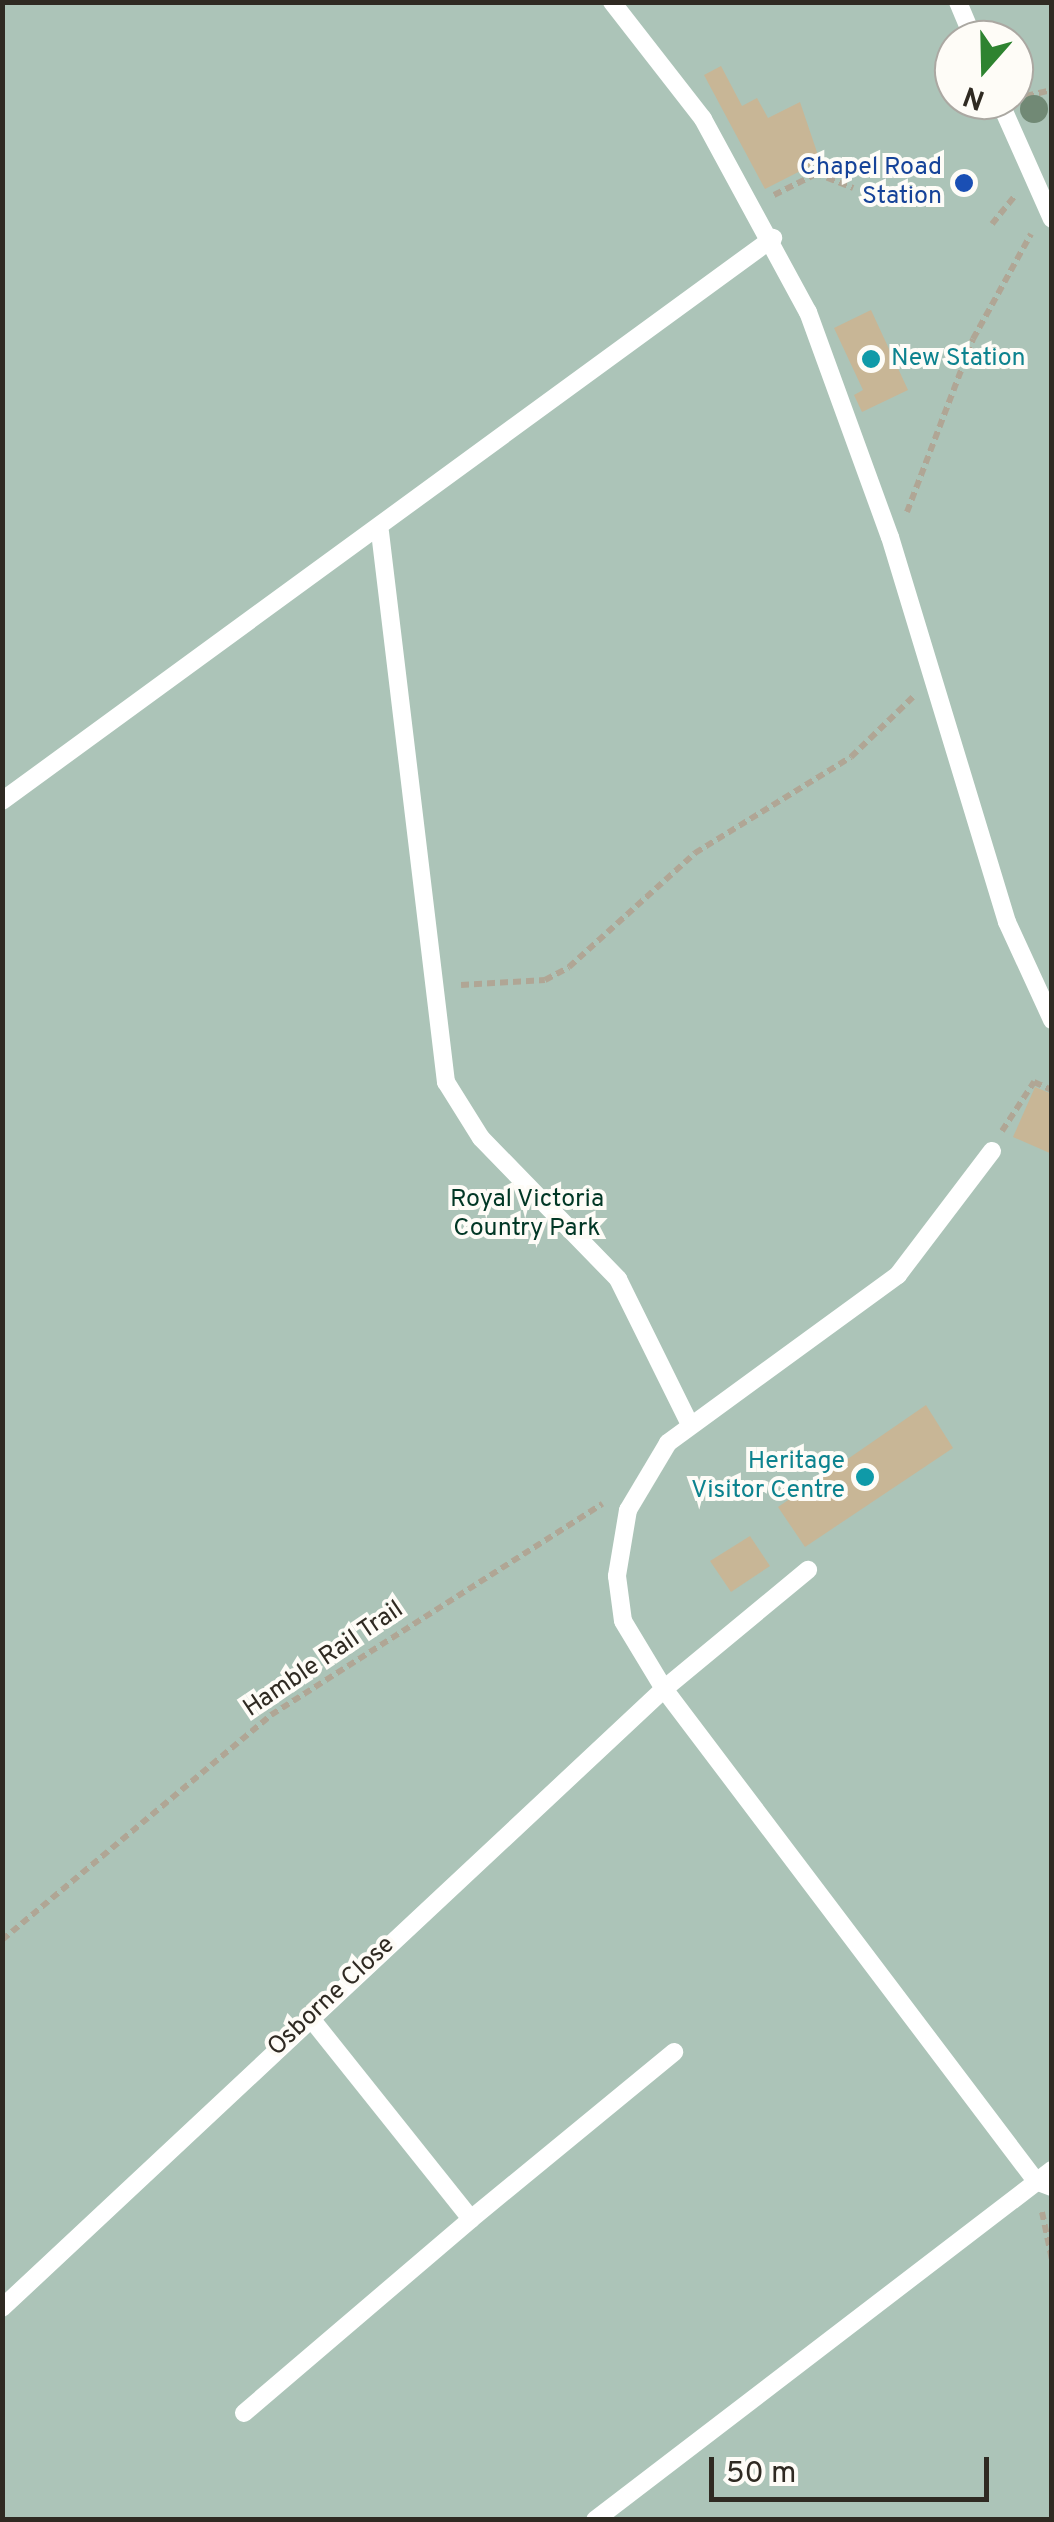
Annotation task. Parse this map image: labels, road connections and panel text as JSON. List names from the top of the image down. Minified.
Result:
{"streets":{"lane":["Osborne Close"],"path":["Hamble Rail Trail"]},"parks":["Royal Victoria Country Park"],"places":["Chapel Road Station","New Station","Heritage Visitor Centre"],"scale_bar":"50 m","north":"bottom"}
